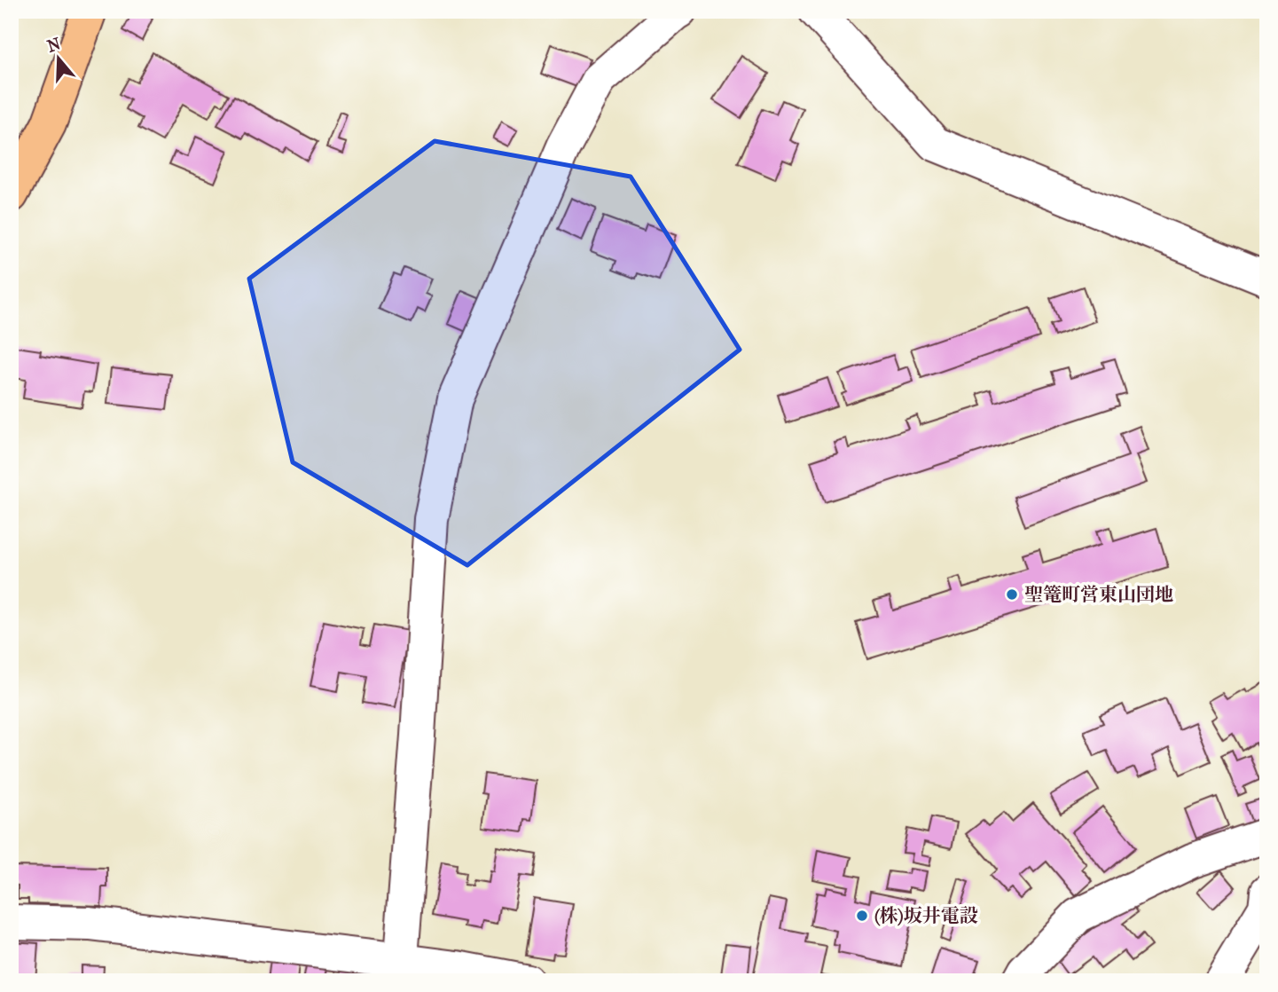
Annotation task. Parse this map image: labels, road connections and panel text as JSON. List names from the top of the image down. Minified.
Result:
{"places":["聖篭町営東山団地","(株)坂井電設"],"north":"top"}
